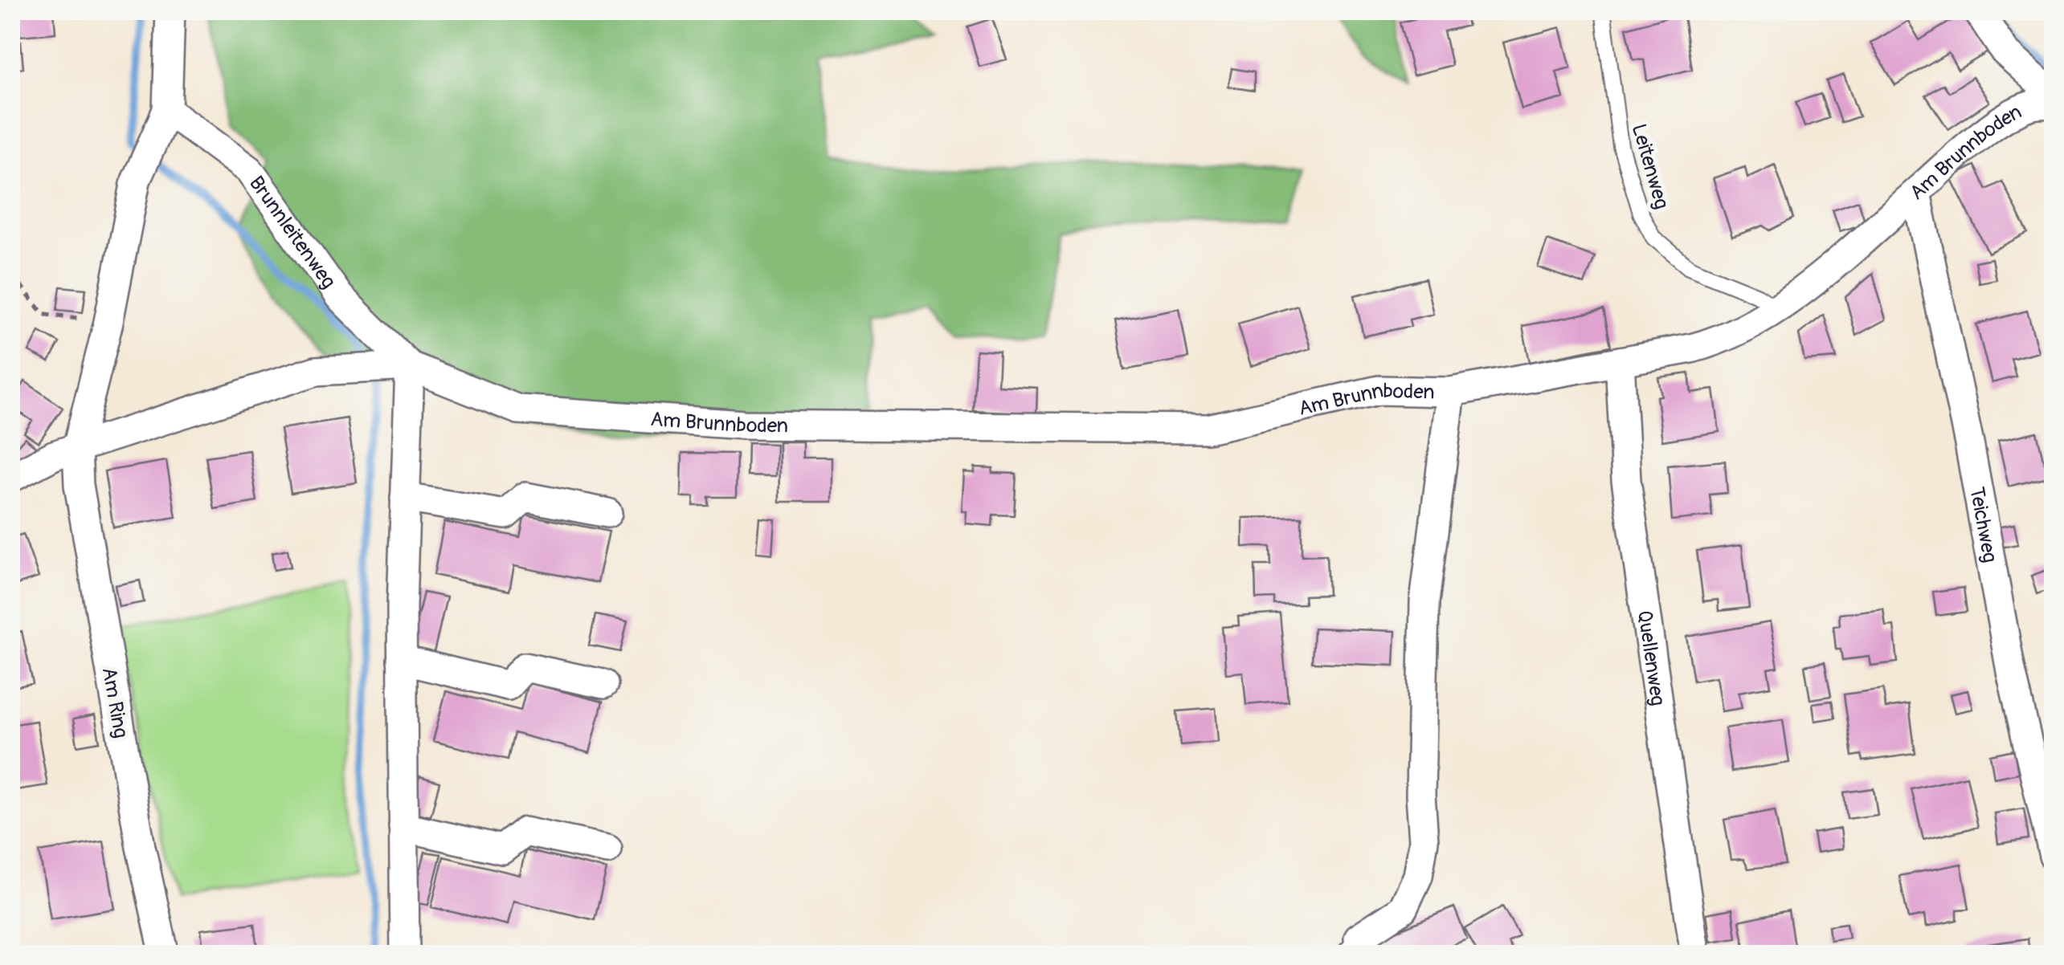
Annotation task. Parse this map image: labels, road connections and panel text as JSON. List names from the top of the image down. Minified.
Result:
{"streets":{"street":["Am Brunnboden","Brunnleitenweg","Teichweg","Quellenweg","Am Ring"],"lane":["Leitenweg"]},"crossings":[["Am Brunnboden","Leitenweg"],["Am Brunnboden","Brunnleitenweg"],["Am Brunnboden","Teichweg"],["Am Brunnboden","Quellenweg"],["Am Brunnboden","Am Ring"]]}
